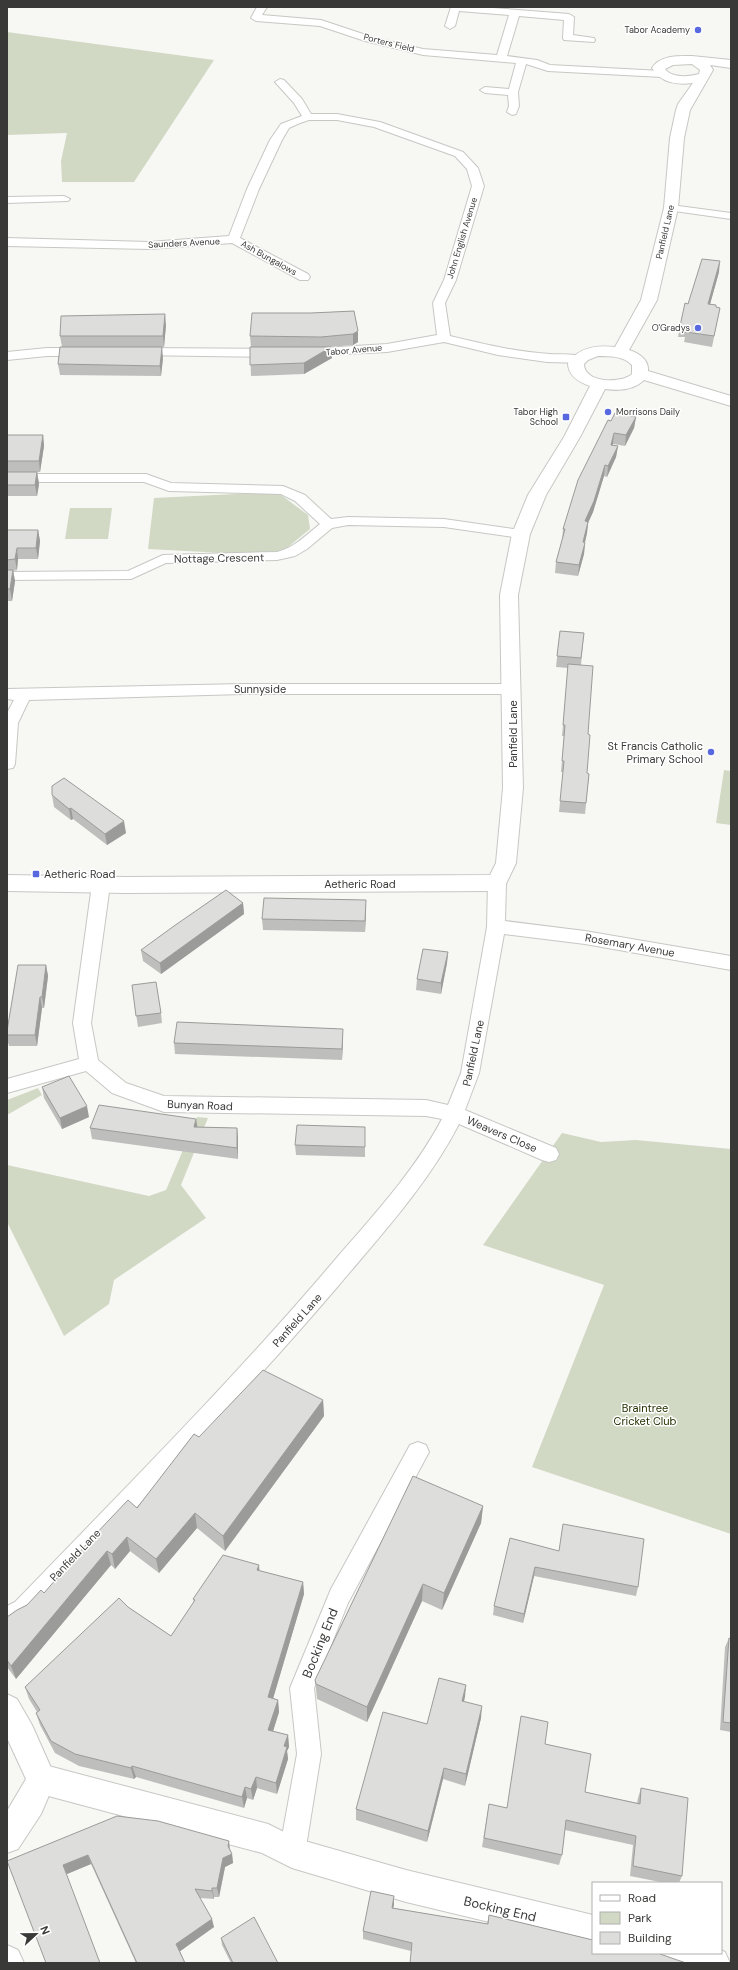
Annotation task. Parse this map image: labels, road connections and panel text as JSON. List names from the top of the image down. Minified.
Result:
{"streets":{"street":["Porters Field","Panfield Lane","John English Avenue","Saunders Avenue","Ash Bungalows","Tabor Avenue","Nottage Crescent","Sunnyside","Aetheric Road","Rosemary Avenue","Bunyan Road","Weavers Close","Bocking End"]},"crossings":[["Panfield Lane","Sunnyside"],["Panfield Lane","Aetheric Road"],["Panfield Lane","Rosemary Avenue"],["Panfield Lane","Bunyan Road"],["Panfield Lane","Weavers Close"],["John English Avenue","Saunders Avenue"],["John English Avenue","Tabor Avenue"],["Saunders Avenue","Ash Bungalows"],["Bunyan Road","Weavers Close"]],"parks":["Braintree Cricket Club"],"places":{"other":["Tabor Academy","O'Gradys","Morrisons Daily","St Francis Catholic Primary School"],"transit":["Tabor High School","Aetheric Road"]},"legend":["Road","Park","Building"],"north":"right"}
